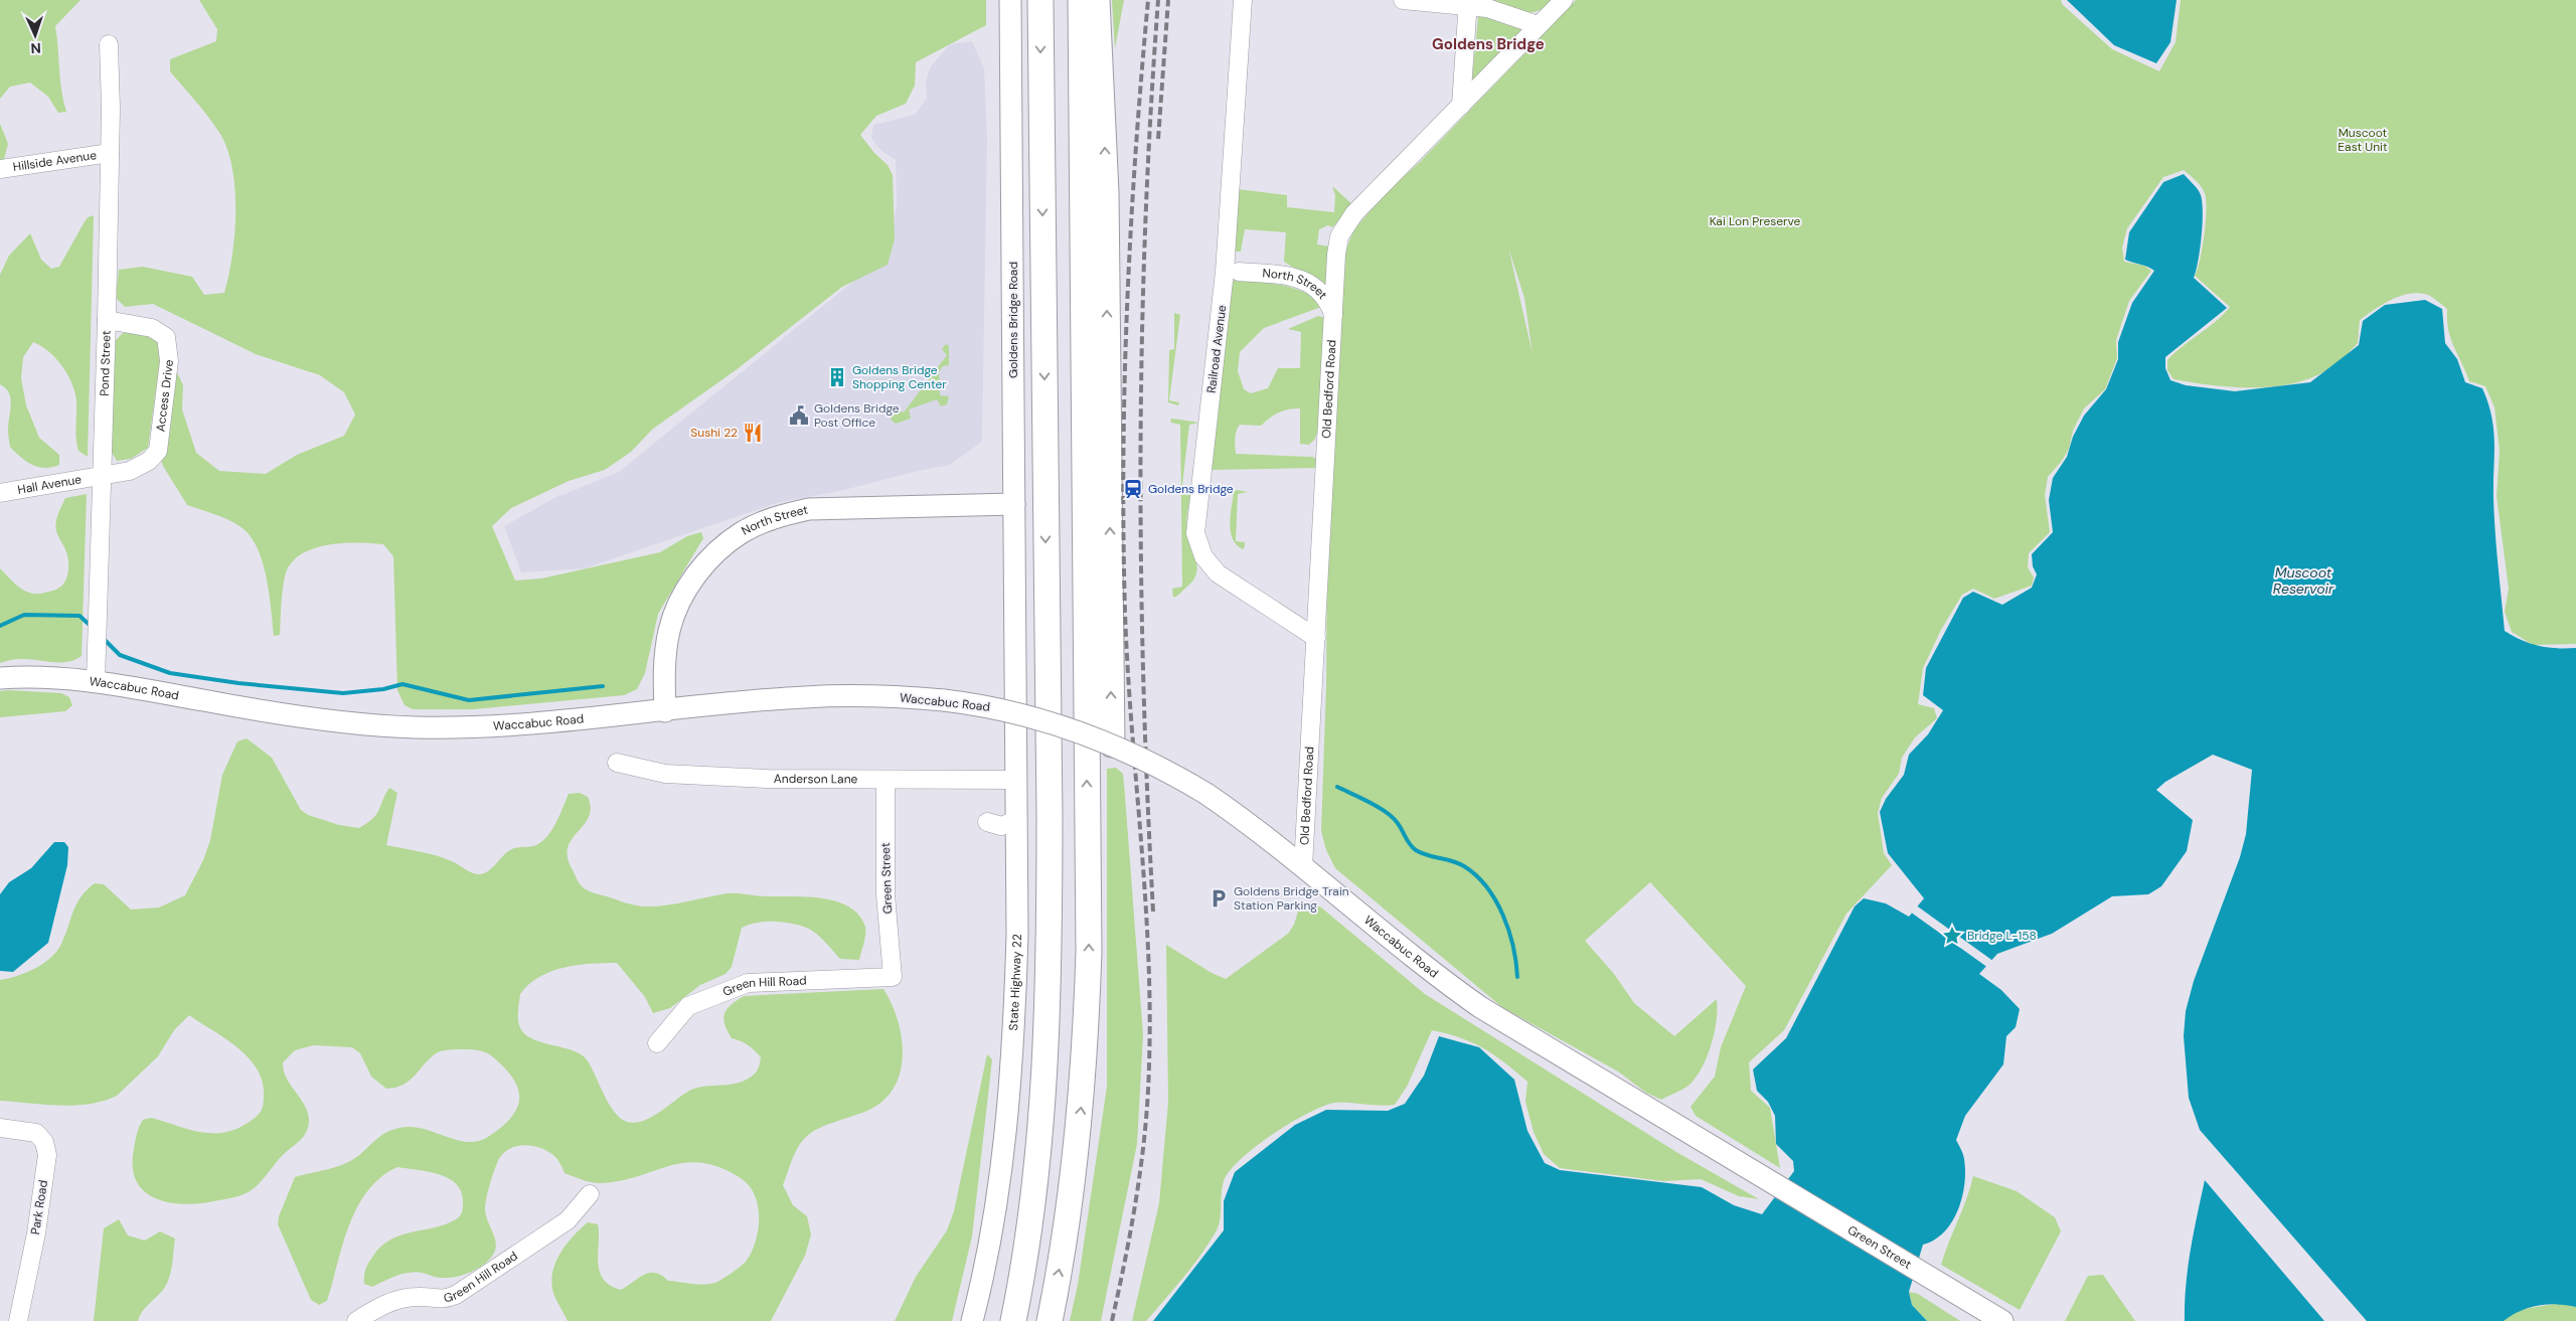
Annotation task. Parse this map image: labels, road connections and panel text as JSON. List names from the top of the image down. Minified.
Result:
{"streets":{"main road":["North Street","Goldens Bridge Road","Waccabuc Road","Green Street","State Highway 22"],"street":["Hillside Avenue","Railroad Avenue","Pond Street","Old Bedford Road","Access Drive","Hall Avenue","Anderson Lane","Green Hill Road","Park Road"]},"crossings":[["Hillside Avenue","Pond Street"],["North Street","Goldens Bridge Road"],["North Street","Old Bedford Road"],["North Street","Waccabuc Road"],["Goldens Bridge Road","State Highway 22"],["Railroad Avenue","Old Bedford Road"],["Pond Street","Access Drive"],["Pond Street","Hall Avenue"],["Pond Street","Waccabuc Road"],["Old Bedford Road","Waccabuc Road"],["Access Drive","Hall Avenue"],["Waccabuc Road","Green Street"],["Anderson Lane","Green Street"],["Anderson Lane","State Highway 22"],["Green Street","Green Hill Road"]],"districts":["Goldens Bridge"],"water":["Muscoot Reservoir"],"parks":["Muscoot East Unit","Kai Lon Preserve"],"places":{"building":["Goldens Bridge Shopping Center"],"public building":["Goldens Bridge Post Office"],"restaurant":["Sushi 22"],"station":["Goldens Bridge"],"parking":["Goldens Bridge Train Station Parking"],"place":["Bridge L-158"]},"north":"bottom"}
